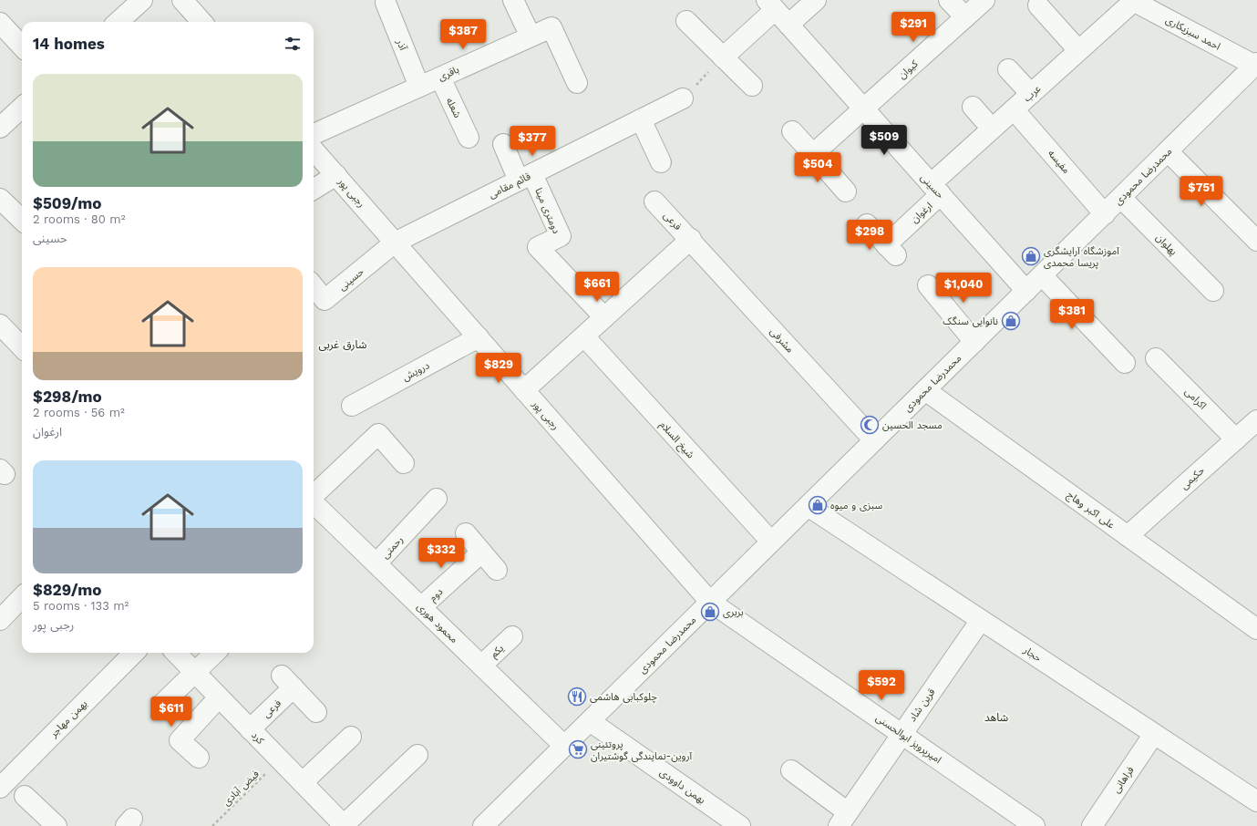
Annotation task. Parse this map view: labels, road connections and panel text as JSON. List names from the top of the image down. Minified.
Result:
{"streets":{"street":["احمد سبزیکاری","آذر","کیوان","باقری","عرب","شعله","مفیسه","محمدرضا محمودی","قائم مقامی","حسینی","رجبی پور","دومتری مینا","ارغوان","فرعی","پهلوان","مشرفی","درویش","اکرامی","شیخ السلام","حکیمی","علی اکبر وهاج","رحمتی","دوم","محمود هوری","یکم","حجار","قرین شاد","بهمن مهاجر","کرد","امیرپرویز ابوالحسنی","فراهانی","بهمن داوودی"],"path":["فیض آبادی"]},"crossings":[["احمد سبزیکاری","عرب"],["احمد سبزیکاری","محمدرضا محمودی"],["آذر","باقری"],["کیوان","حسینی"],["باقری","شعله"],["عرب","مفیسه"],["عرب","حسینی"],["عرب","ارغوان"],["مفیسه","محمدرضا محمودی"],["محمدرضا محمودی","حسینی"],["محمدرضا محمودی","رجبی پور"],["محمدرضا محمودی","پهلوان"],["محمدرضا محمودی","مشرفی"],["محمدرضا محمودی","شیخ السلام"],["محمدرضا محمودی","علی اکبر وهاج"],["محمدرضا محمودی","محمود هوری"],["محمدرضا محمودی","حجار"],["محمدرضا محمودی","امیرپرویز ابوالحسنی"],["محمدرضا محمودی","بهمن داوودی"],["قائم مقامی","حسینی"],["قائم مقامی","رجبی پور"],["قائم مقامی","دومتری مینا"],["حسینی","رجبی پور"],["حسینی","ارغوان"],["رجبی پور","درویش"],["رجبی پور","امیرپرویز ابوالحسنی"],["فرعی","مشرفی"],["فرعی","کرد"],["اکرامی","حکیمی"],["حکیمی","علی اکبر وهاج"],["رحمتی","محمود هوری"],["دوم","محمود هوری"],["محمود هوری","یکم"],["حجار","قرین شاد"],["حجار","فراهانی"],["قرین شاد","امیرپرویز ابوالحسنی"],["کرد","فیض آبادی"]],"districts":["شارق غربی","شاهد"],"places":{"shop":["آموزشگاه آرایشگری پریسا محمدی","نانوایی سنگک","سبزی و میوه","بربری"],"mosque":["مسجد الحسین"],"restaurant":["چلوکبابی هاشمی"],"supermarket":["پروتئینی آروین-نمایندگی گوشتیران"]},"page":{"price":["$291","$387","$509","$377","$504","$751","$298","$661","$1,040","$381","$829","$332","$592","$611"],"heading":"14 homes","list":[{"name":"$509/mo","note":"2 rooms · 80 m² · حسینی"},{"name":"$298/mo","note":"2 rooms · 56 m² · ارغوان"},{"name":"$829/mo","note":"5 rooms · 133 m² · رجبی پور"}]}}
